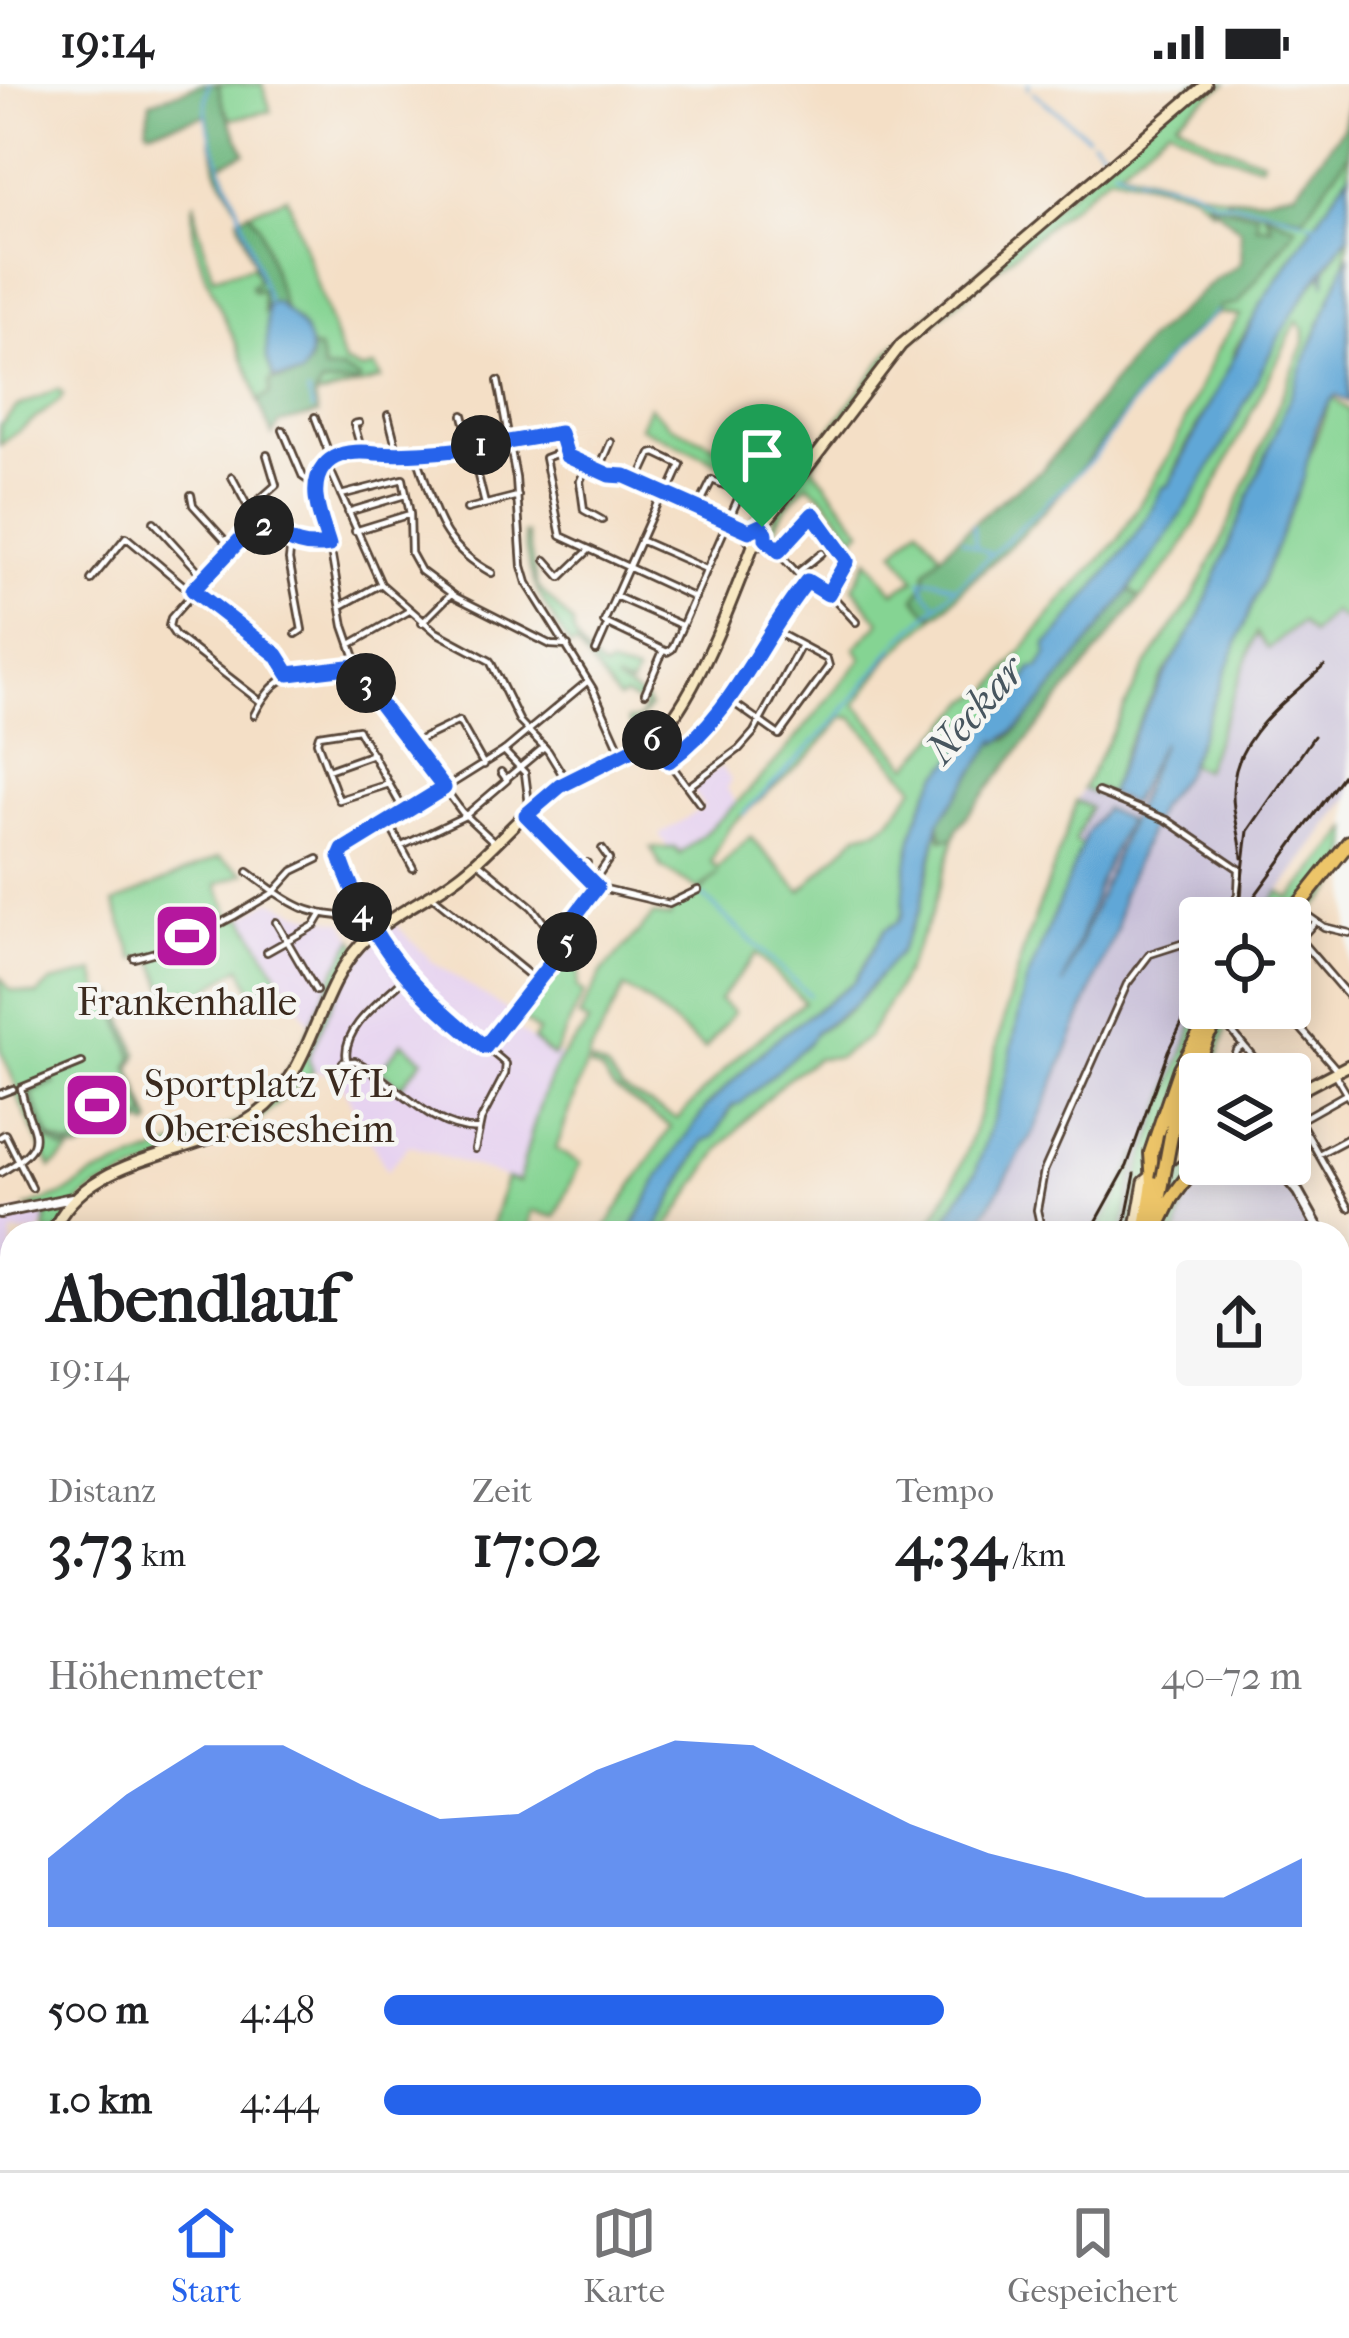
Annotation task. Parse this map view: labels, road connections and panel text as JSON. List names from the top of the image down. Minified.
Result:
{"water":["Neckar"],"places":{"sports":["Frankenhalle","Sportplatz VfL Obereisesheim"]},"page":{"status":"19:14","pins":["1","2","3","6","4","5"],"heading":["Abendlauf","19:14"],"stats":[["Distanz","3.73 km"],["Zeit","17:02"],["Tempo","4:34 /km"]],"chart":["Höhenmeter","40–72 m"],"list":[{"name":"500 m","note":"4:48"},{"name":"1.0 km","note":"4:44"}],"tabs":["Start","Karte","Gespeichert"]}}
